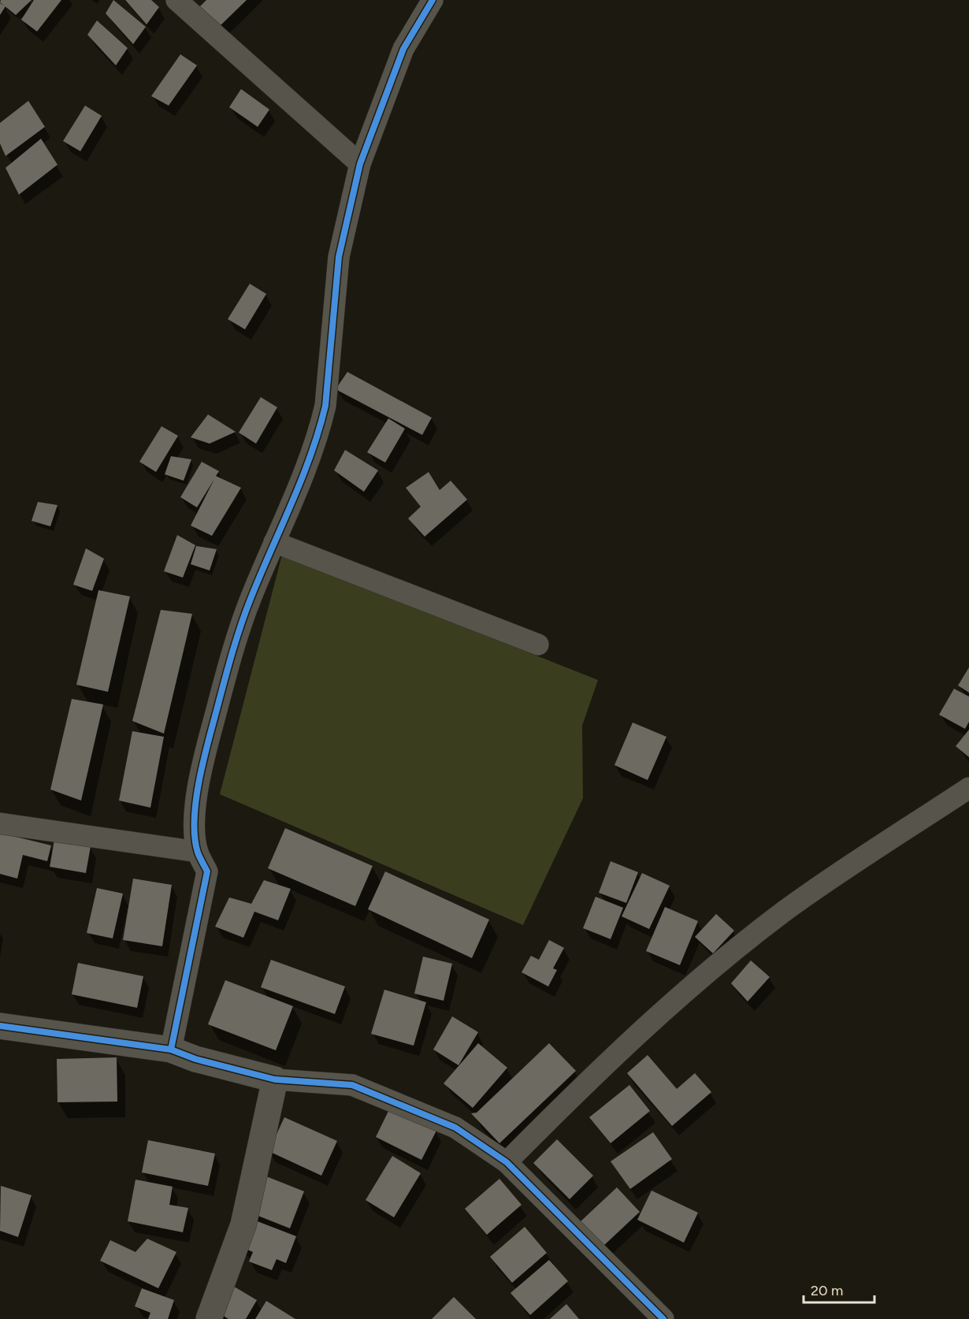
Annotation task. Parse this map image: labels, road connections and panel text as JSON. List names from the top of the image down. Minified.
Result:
{"scale_bar":"20 m"}
